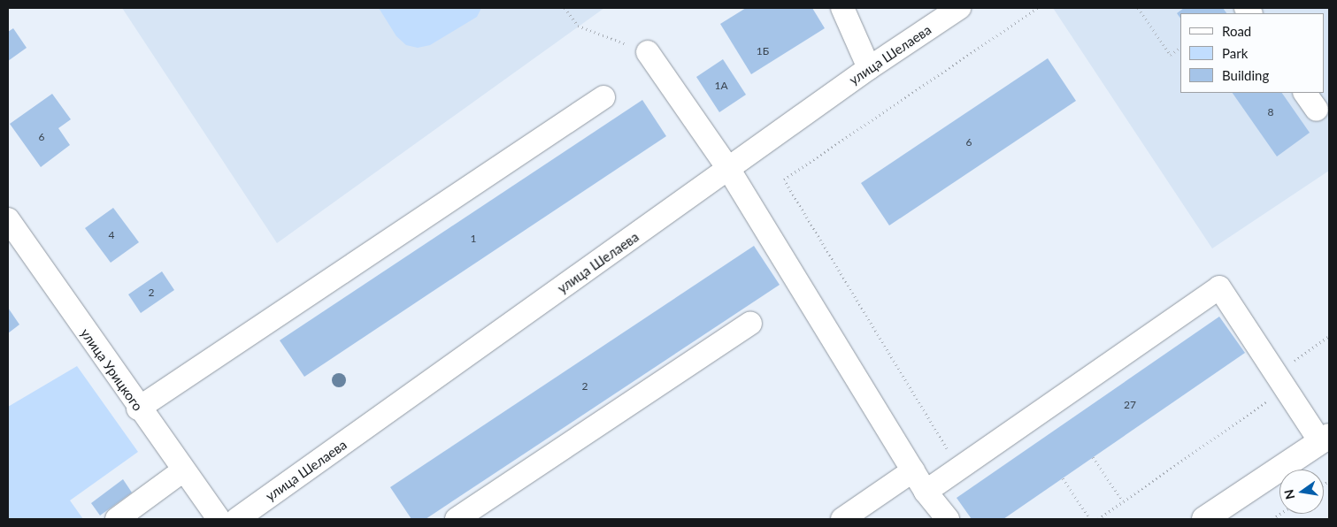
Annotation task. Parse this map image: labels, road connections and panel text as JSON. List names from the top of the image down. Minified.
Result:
{"streets":{"street":["улица Шелаева","улица Урицкого"]},"house_numbers":["1Б","1А","8","6","6","4","1","2","2","27"],"legend":["Road","Park","Building"],"north":"left"}
